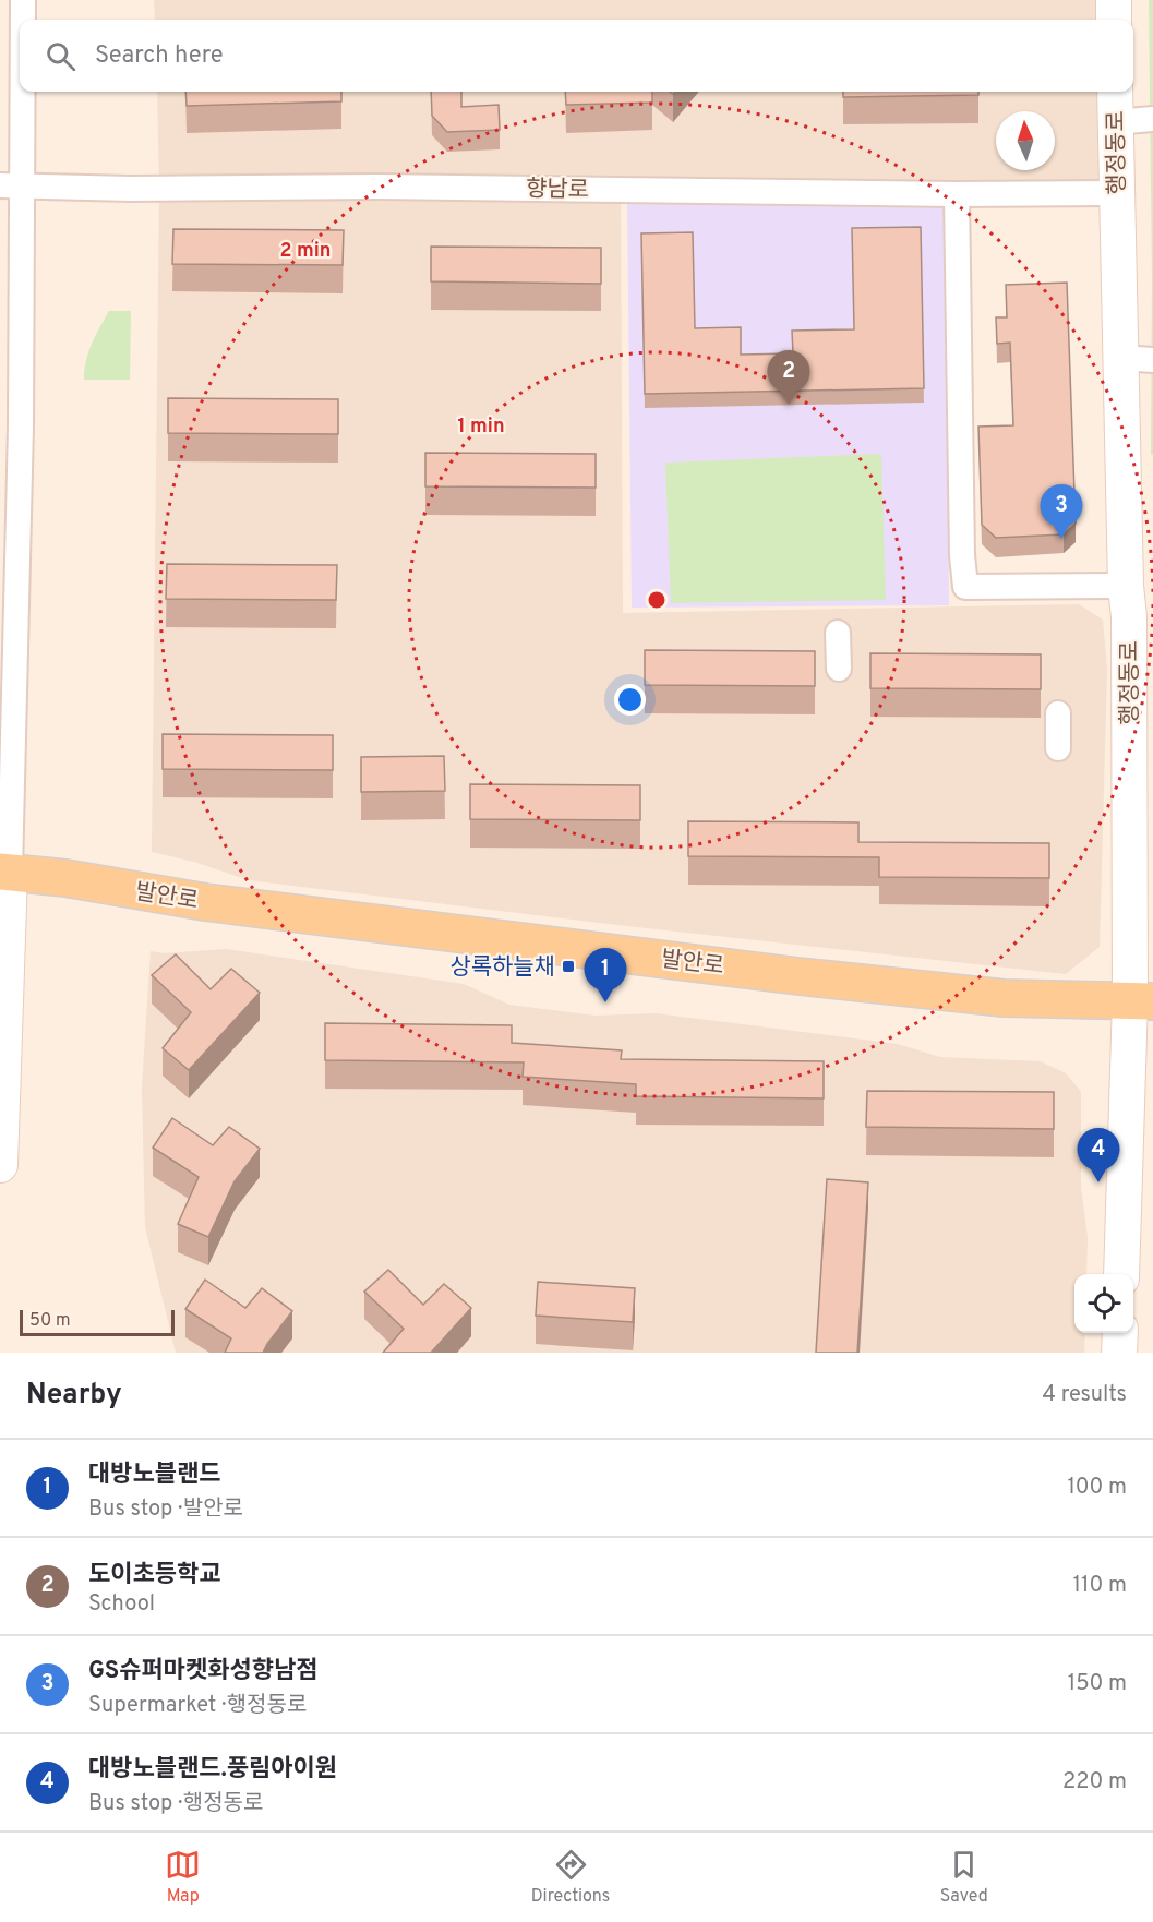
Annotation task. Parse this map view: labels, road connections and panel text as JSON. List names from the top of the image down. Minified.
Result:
{"streets":{"main road":["발안로"],"street":["행정동로","향남로"]},"crossings":[["행정동로","향남로"],["행정동로","발안로"]],"places":{"transit":["상록하늘채"]},"scale_bar":"50 m","north":"top","page":{"search":"Search here","pins":["2","3","1","4"],"scale":"50 m","heading":["Nearby","4 results"],"list":[{"mark":"1","name":"대방노블랜드","note":"Bus stop · 발안로","value":"100 m"},{"mark":"2","name":"도이초등학교","note":"School","value":"110 m"},{"mark":"3","name":"GS슈퍼마켓화성향남점","note":"Supermarket · 행정동로","value":"150 m"},{"mark":"4","name":"대방노블랜드.풍림아이원","note":"Bus stop · 행정동로","value":"220 m"}],"nav":["Map","Directions","Saved"]},"rings":["2 min","1 min"]}
